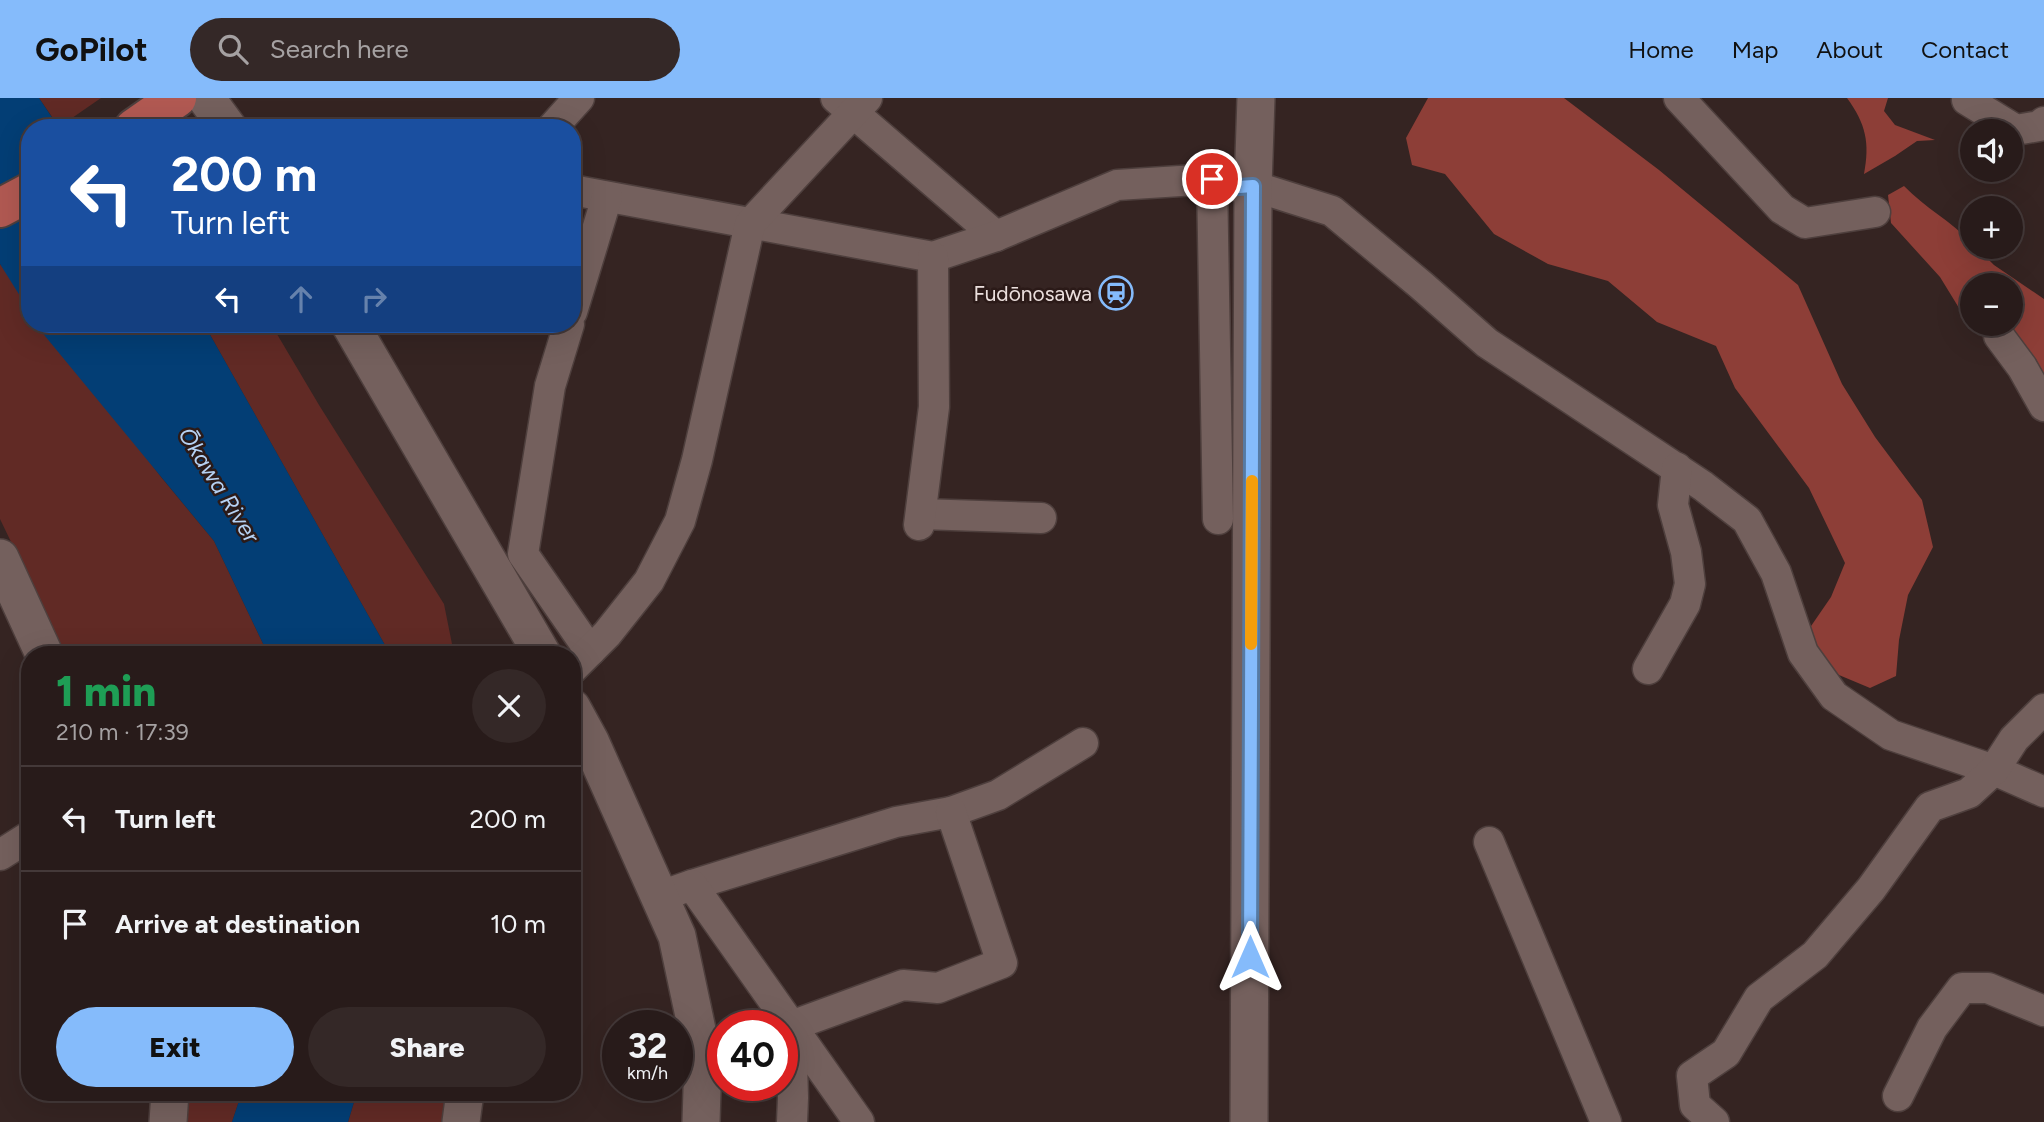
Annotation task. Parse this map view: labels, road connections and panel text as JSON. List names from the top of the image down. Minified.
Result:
{"water":["Ōkawa River"],"places":{"station":["Fudōnosawa"]},"page":{"header":"GoPilot","search":"Search here","nav":["Home","Map","About","Contact"],"map_buttons":["+","−"],"turn":["200 m","Turn left"],"heading":["1 min","210 m · 17:39"],"list":[{"name":"Turn left","value":"200 m"},{"name":"Arrive at destination","value":"10 m"}],"buttons":["Exit","Share"],"speed":"32 km/h","limit":"40"}}
